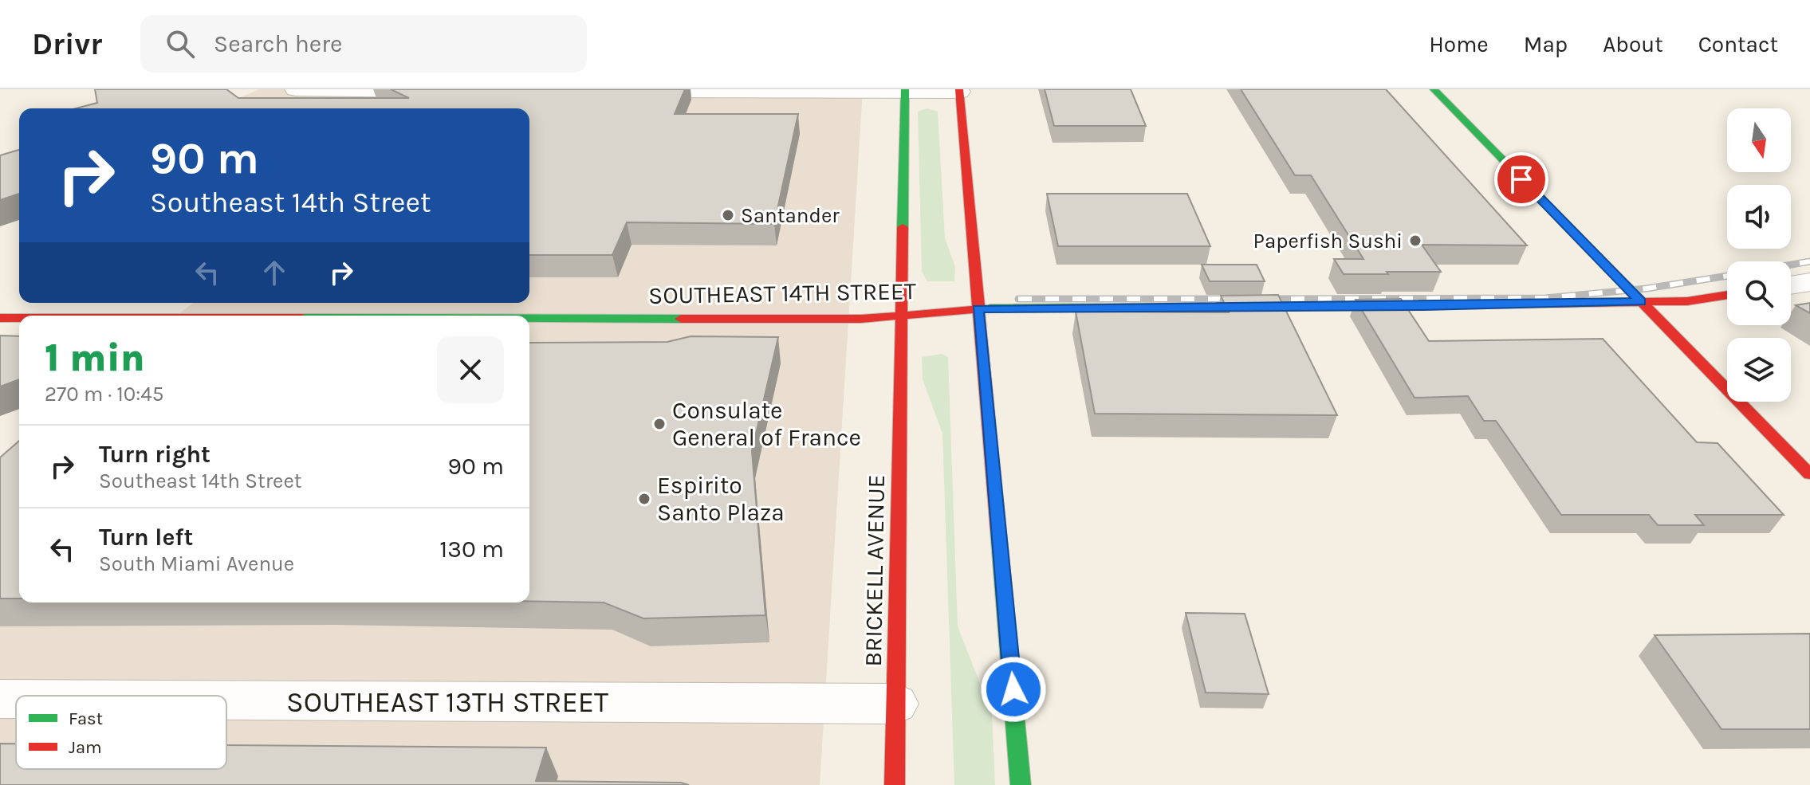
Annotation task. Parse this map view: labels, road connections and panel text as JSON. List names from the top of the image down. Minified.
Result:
{"streets":{"main road":["SOUTHEAST 14TH STREET","BRICKELL AVENUE"],"street":["SOUTHEAST 13TH STREET"]},"crossings":[["SOUTHEAST 14TH STREET","BRICKELL AVENUE"],["BRICKELL AVENUE","SOUTHEAST 13TH STREET"]],"places":["Santander","Paperfish Sushi","Consulate General of France","Espirito Santo Plaza"],"legend":["Fast","Jam"],"north":"bottom","page":{"header":"Drivr","search":"Search here","nav":["Home","Map","About","Contact"],"turn":["90 m","Southeast 14th Street"],"heading":["1 min","270 m · 10:45"],"list":[{"name":"Turn right","note":"Southeast 14th Street","value":"90 m"},{"name":"Turn left","note":"South Miami Avenue","value":"130 m"}]}}
